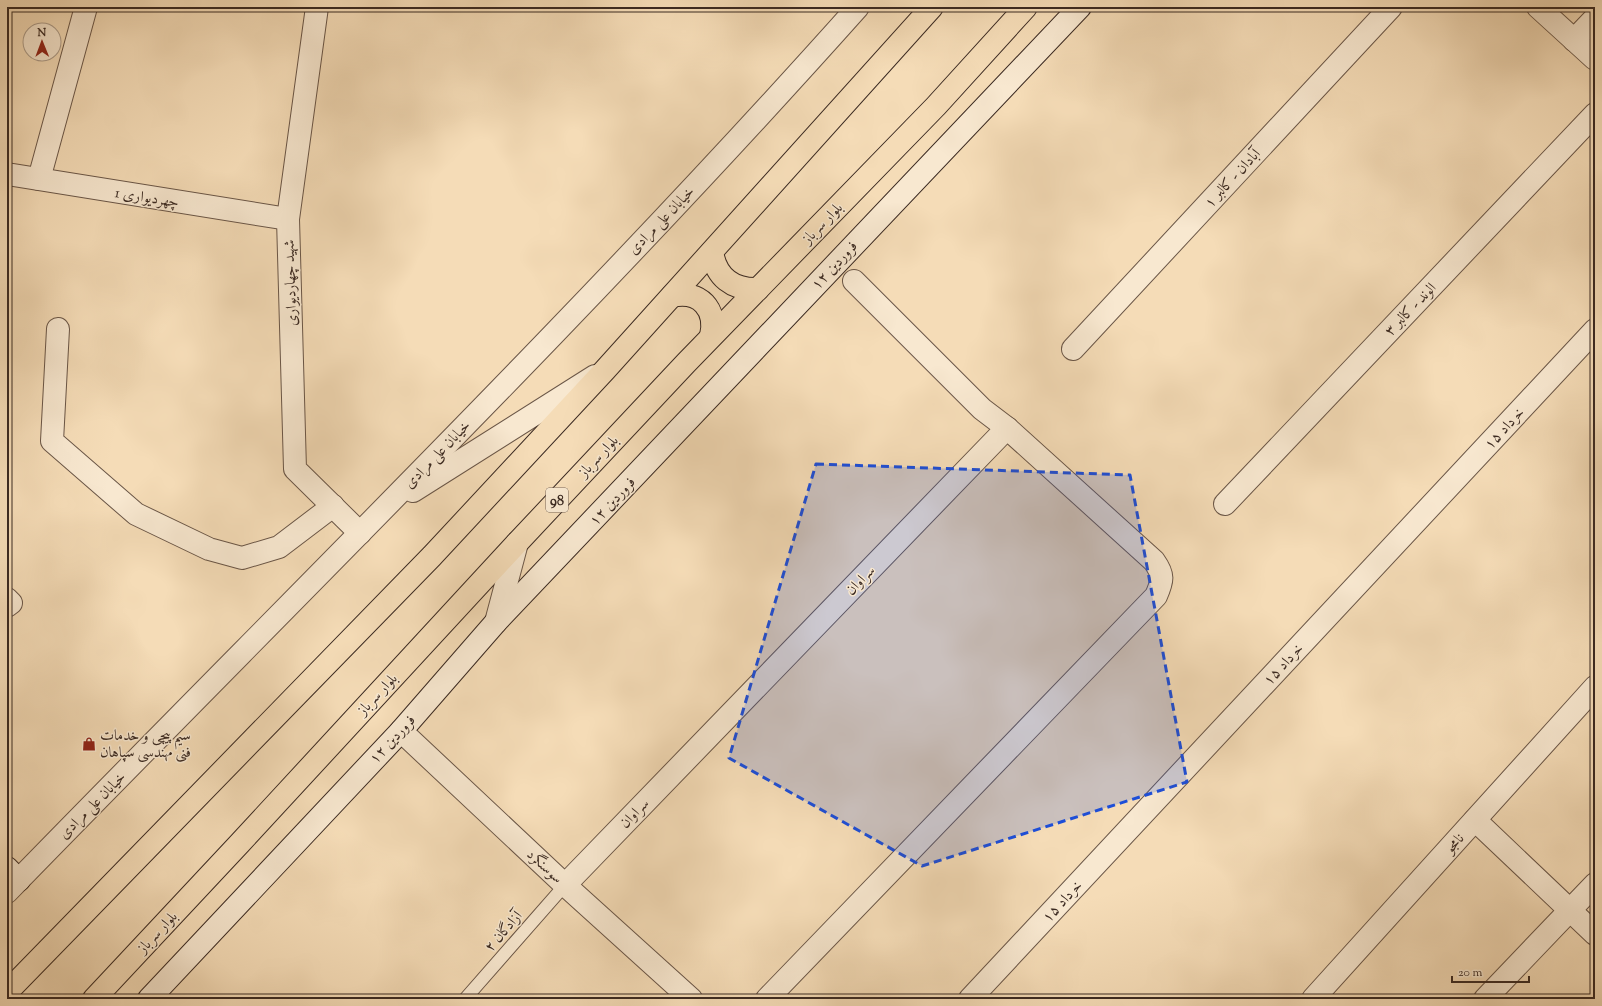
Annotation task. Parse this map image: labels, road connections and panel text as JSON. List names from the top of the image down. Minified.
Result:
{"streets":{"highway":["بلوار سرباز","98"],"street":["آبادان - کالبر ۱","چهردیواری 1","خیابان علی مرادی","۱۲ فروردین","شهید چهاردیواری","الوند - کالبر ۳","۱۵ خرداد","سراوان","نامجو","سوسنگرد"],"lane":["آزادگان ۲"]},"crossings":[["چهردیواری 1","شهید چهاردیواری"],["خیابان علی مرادی","شهید چهاردیواری"],["۱۲ فروردین","سوسنگرد"],["سراوان","سوسنگرد"],["سراوان","آزادگان ۲"],["سوسنگرد","آزادگان ۲"]],"places":{"shop":["سیم پیچی و خدمات فنی مهندسی سپاهان"]},"scale_bar":"20 m","north":"top"}
